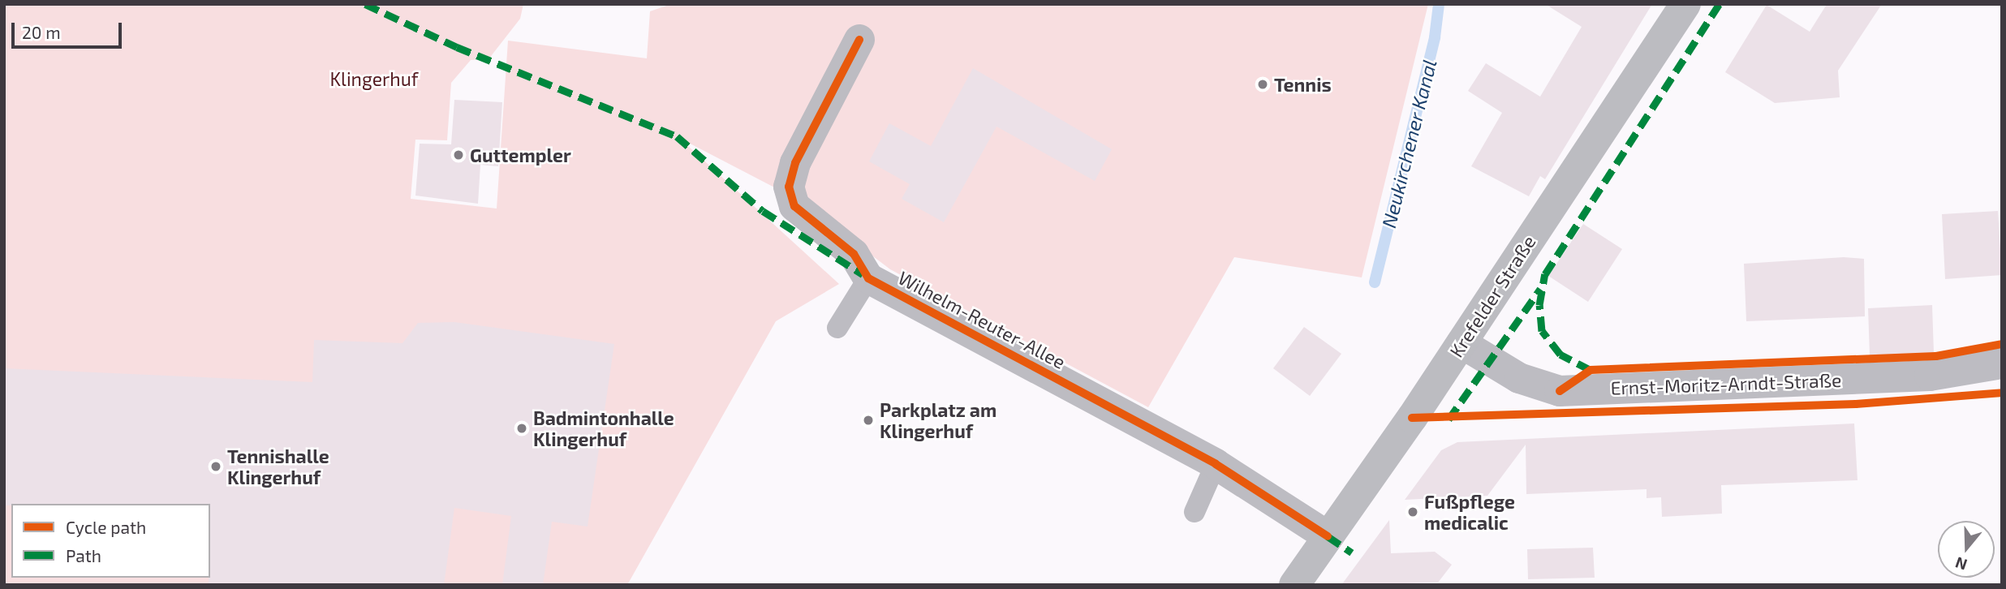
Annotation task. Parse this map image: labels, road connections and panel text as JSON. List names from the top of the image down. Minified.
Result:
{"streets":{"main road":["Krefelder Straße"],"street":["Wilhelm-Reuter-Allee","Ernst-Moritz-Arndt-Straße"]},"crossings":[["Krefelder Straße","Wilhelm-Reuter-Allee"],["Krefelder Straße","Ernst-Moritz-Arndt-Straße"]],"water":["Neukirchener Kanal"],"parks":["Klingerhuf"],"places":["Tennis","Guttempler","Parkplatz am Klingerhuf","Badmintonhalle Klingerhuf","Tennishalle Klingerhuf","Fußpflege medicalic"],"legend":["Cycle path","Path"],"scale_bar":"20 m","north":"bottom"}
